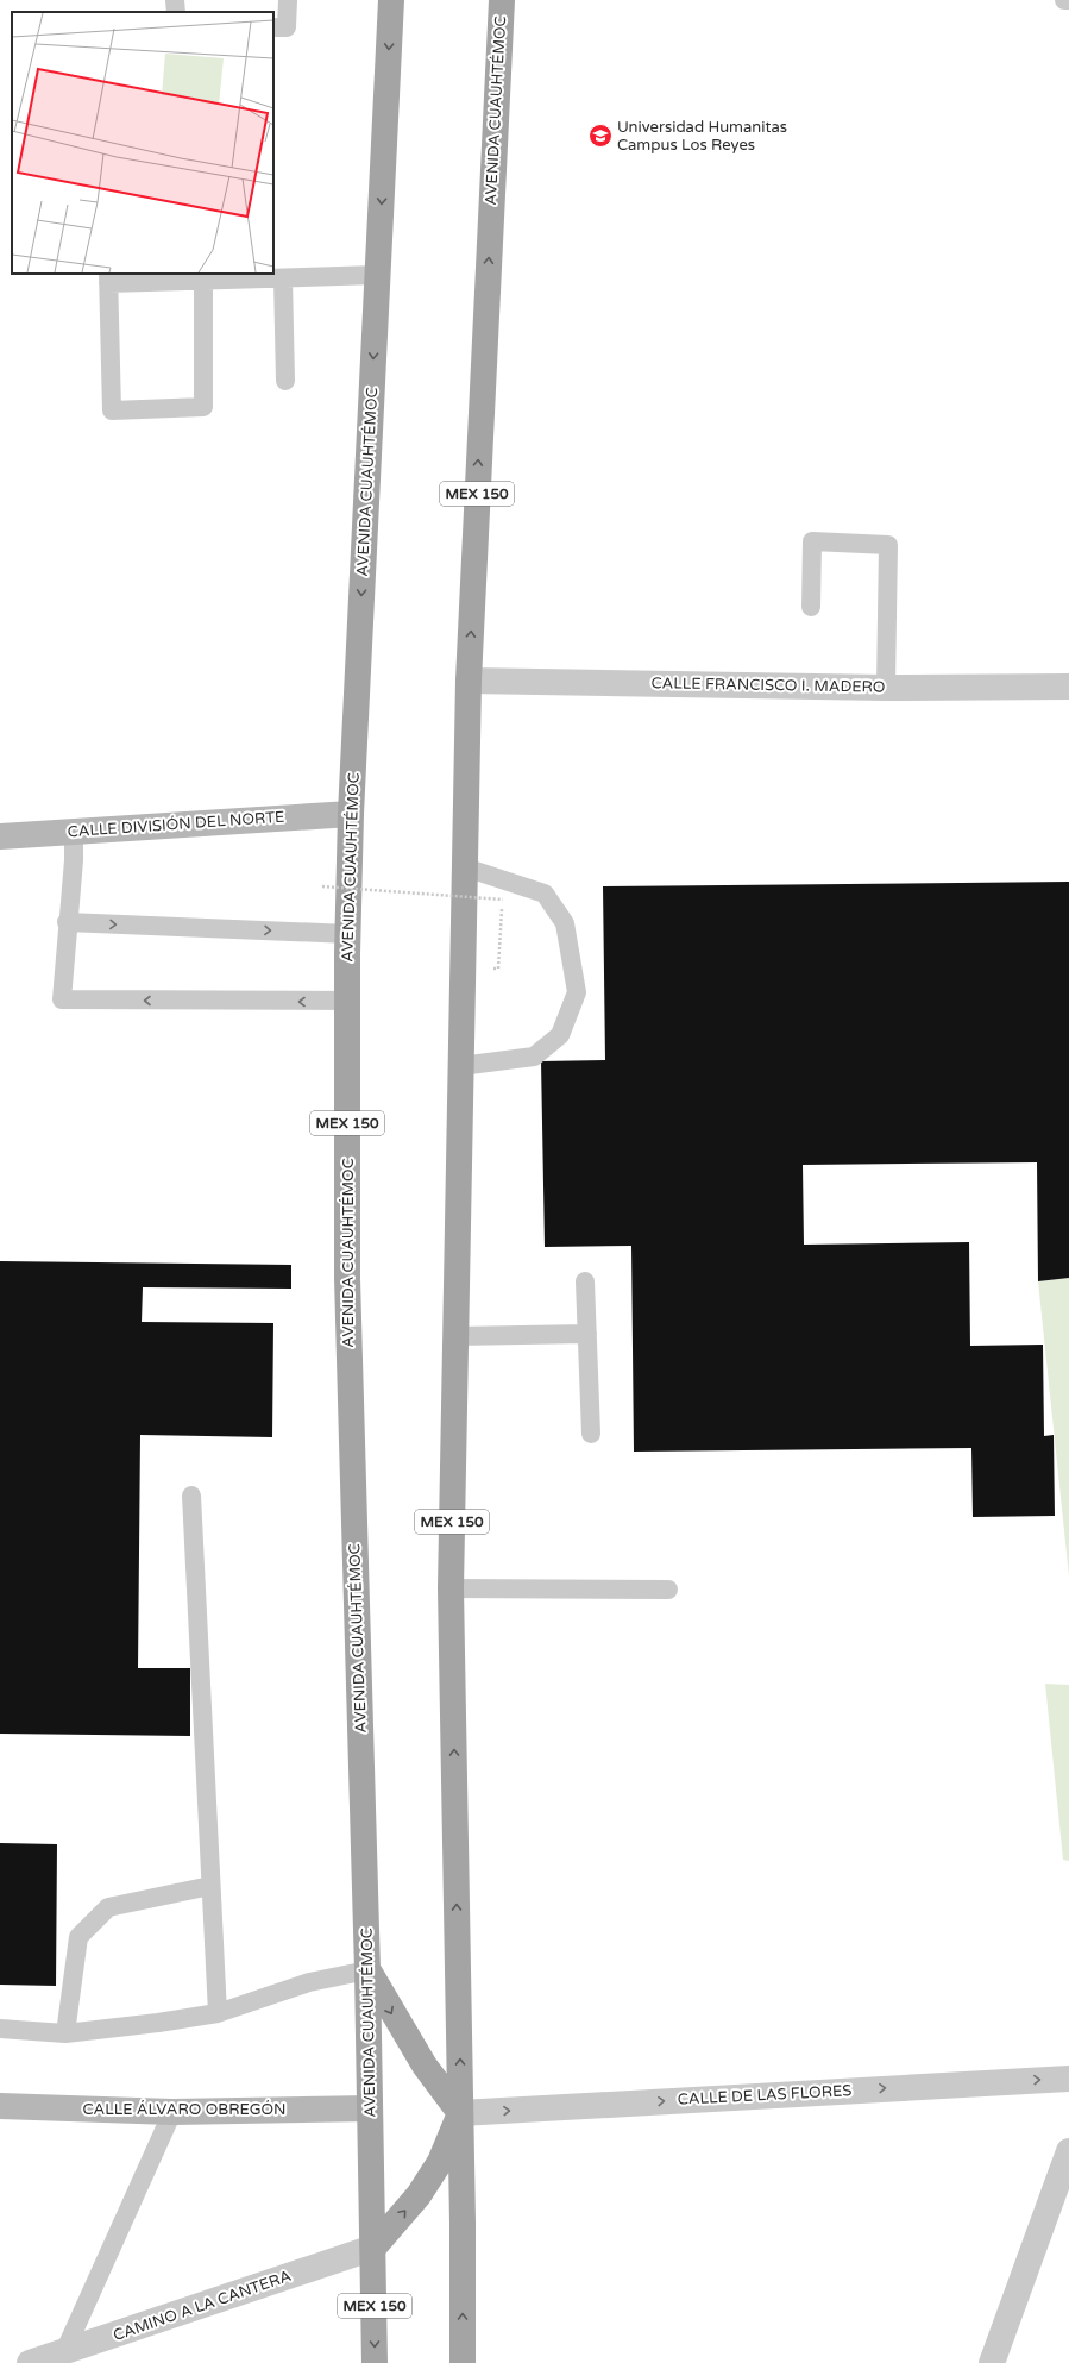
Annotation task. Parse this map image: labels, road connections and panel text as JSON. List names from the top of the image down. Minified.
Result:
{"streets":{"main road":["AVENIDA CUAUHTÉMOC","MEX 150"],"street":["CALLE FRANCISCO I. MADERO","CALLE DIVISIÓN DEL NORTE","CALLE DE LAS FLORES","CALLE ÁLVARO OBREGÓN","CAMINO A LA CANTERA"]},"crossings":[["AVENIDA CUAUHTÉMOC","CALLE FRANCISCO I. MADERO"],["AVENIDA CUAUHTÉMOC","CALLE DIVISIÓN DEL NORTE"],["AVENIDA CUAUHTÉMOC","CALLE DE LAS FLORES"],["AVENIDA CUAUHTÉMOC","CALLE ÁLVARO OBREGÓN"],["AVENIDA CUAUHTÉMOC","CAMINO A LA CANTERA"]],"one_way":["CALLE DE LAS FLORES"],"places":{"school or university":["Universidad Humanitas Campus Los Reyes"]}}
